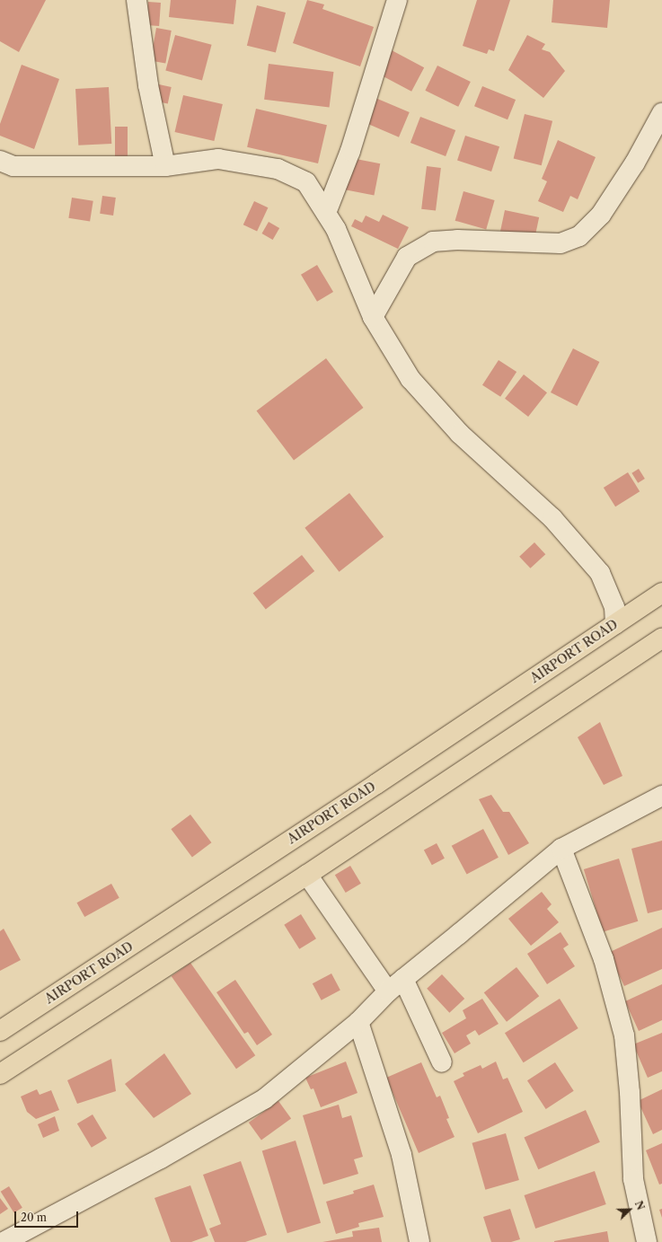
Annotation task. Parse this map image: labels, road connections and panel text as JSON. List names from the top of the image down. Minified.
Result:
{"streets":{"main road":["AIRPORT ROAD"]},"scale_bar":"20 m","north":"top right"}
